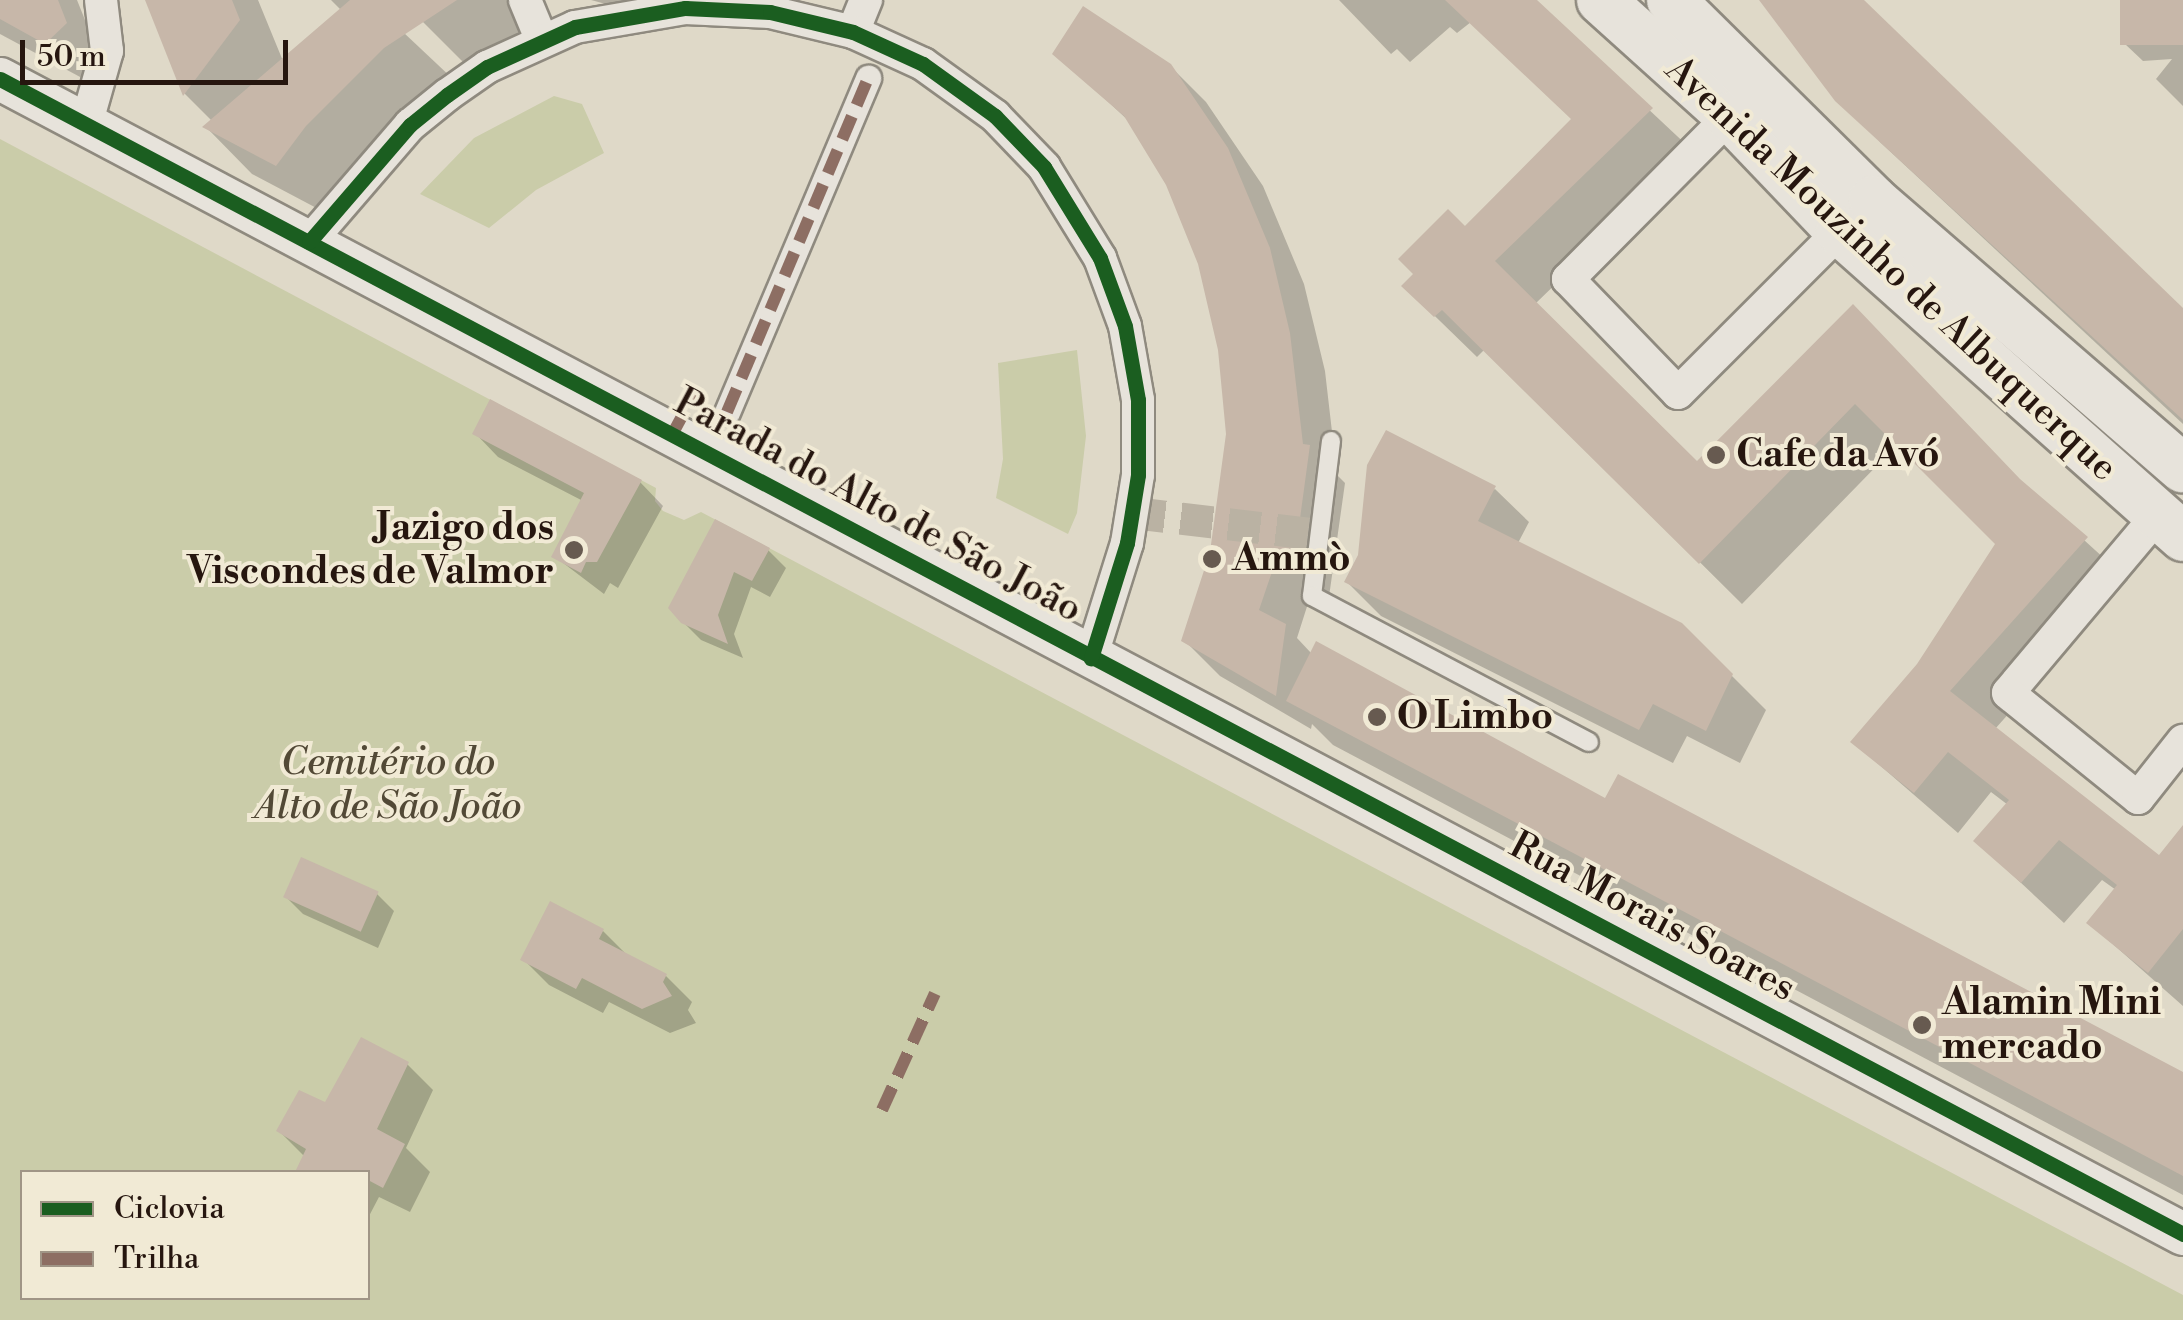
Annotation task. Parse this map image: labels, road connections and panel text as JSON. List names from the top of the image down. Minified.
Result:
{"streets":{"main road":["Avenida Mouzinho de Albuquerque"],"street":["Parada do Alto de São João","Rua Morais Soares"]},"crossings":[["Parada do Alto de São João","Rua Morais Soares"]],"parks":["Cemitério do Alto de São João"],"places":["Cafe da Avó","Jazigo dos Viscondes de Valmor","Ammò","O Limbo","Alamin Mini mercado"],"legend":["Ciclovia","Trilha"],"scale_bar":"50 m"}
